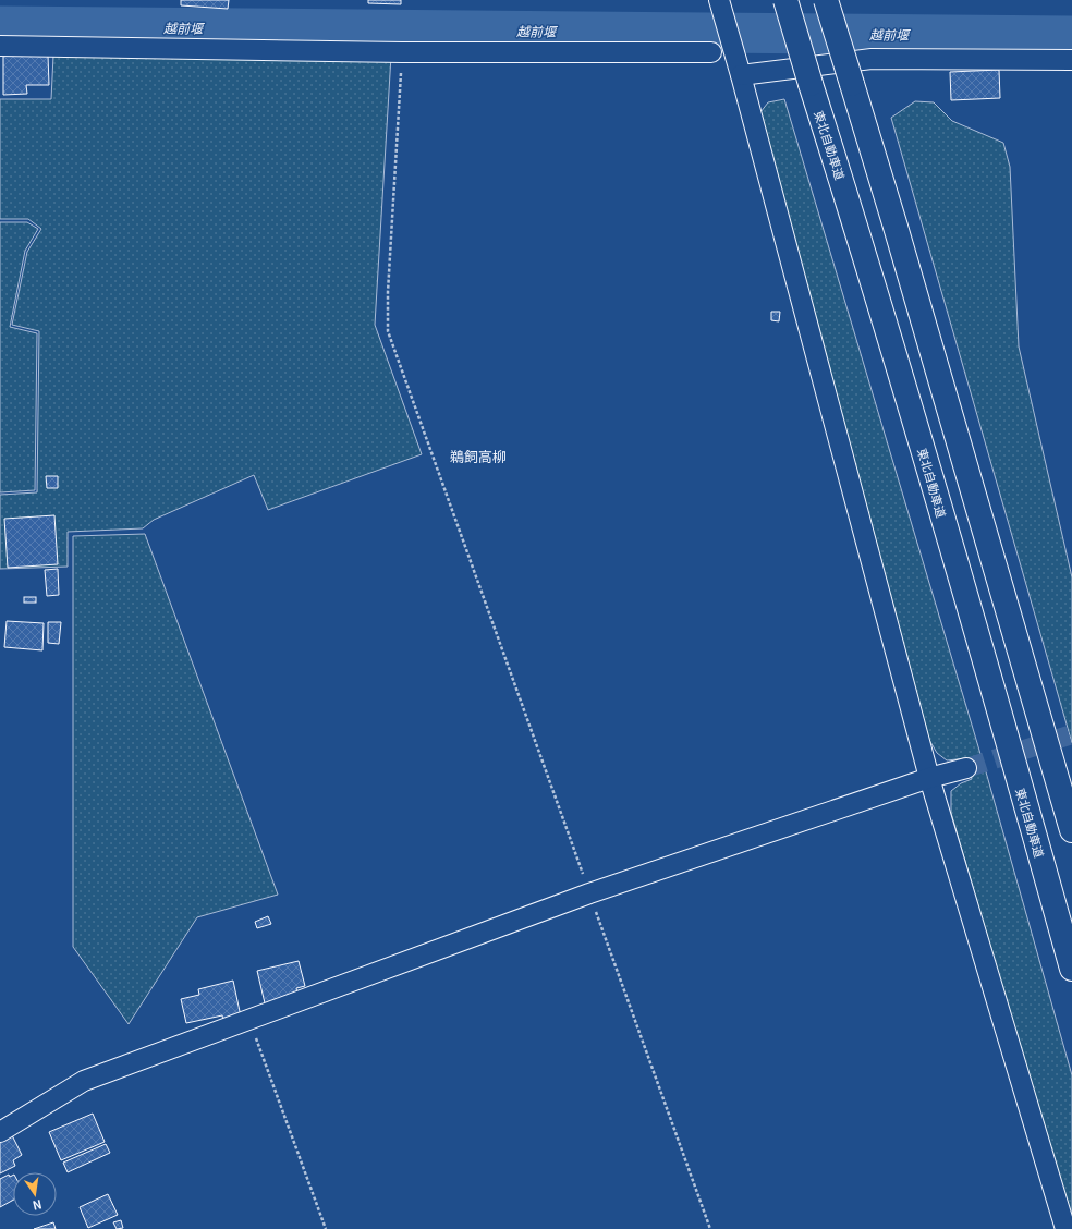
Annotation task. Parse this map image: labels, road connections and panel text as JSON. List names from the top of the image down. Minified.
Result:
{"streets":{"highway":["東北自動車道"]},"districts":["鵜飼高柳"],"water":["越前堰"],"north":"bottom"}
